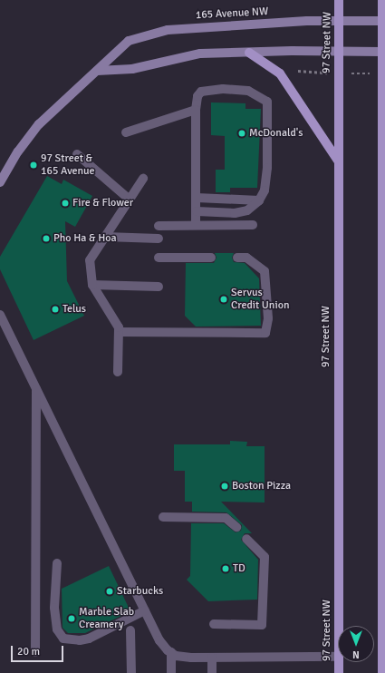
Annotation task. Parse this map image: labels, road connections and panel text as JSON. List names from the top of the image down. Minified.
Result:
{"streets":{"main road":["97 Street NW"],"street":["165 Avenue NW"]},"crossings":[["165 Avenue NW","97 Street NW"]],"places":["McDonald's","97 Street & 165 Avenue","Fire & Flower","Pho Ha & Hoa","Servus Credit Union","Telus","Boston Pizza","TD","Starbucks","Marble Slab Creamery"],"scale_bar":"20 m","north":"bottom"}
